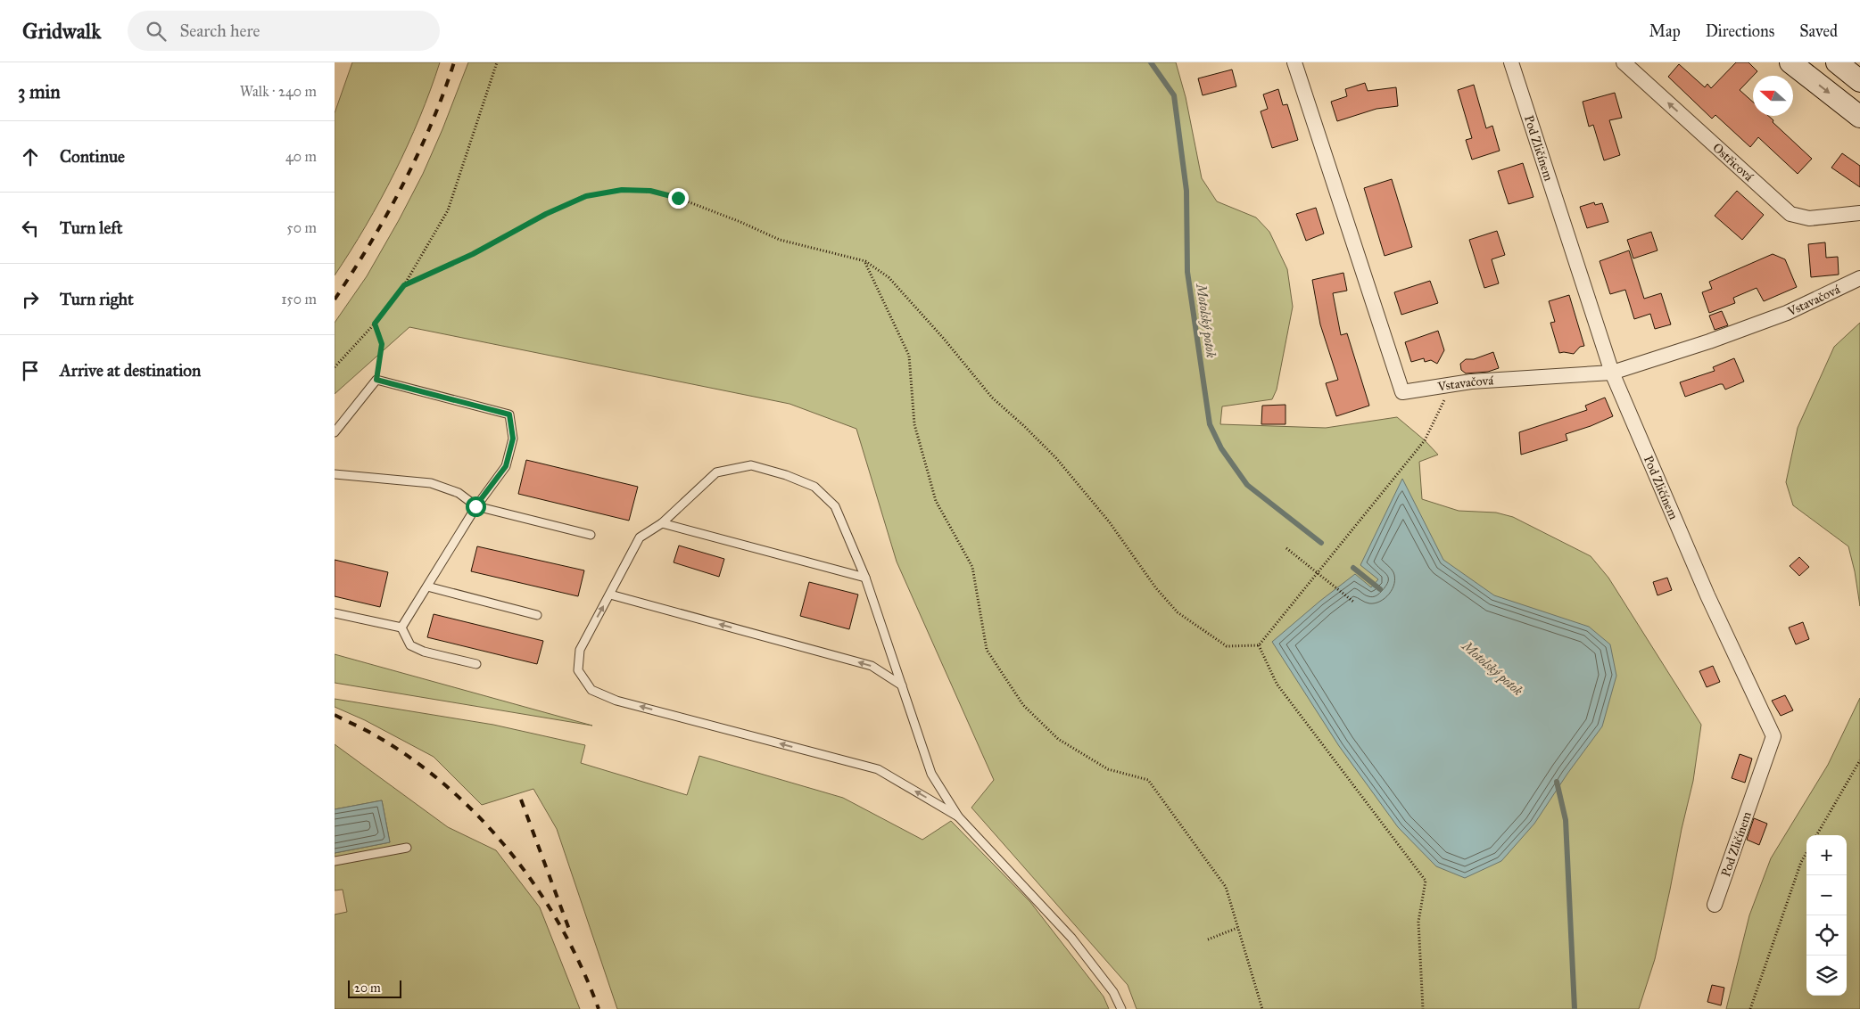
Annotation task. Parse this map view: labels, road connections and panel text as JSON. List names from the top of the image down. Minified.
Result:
{"streets":{"street":["Pod Zličínem","Ostřicová","Vstavačová"]},"crossings":[["Pod Zličínem","Vstavačová"]],"one_way":["Ostřicová"],"water":["Motolský potok"],"scale_bar":"20 m","north":"left","page":{"header":"Gridwalk","search":"Search here","nav":["Map","Directions","Saved"],"heading":["3 min","Walk · 240 m"],"list":[["Continue","40 m"],["Turn left","50 m"],["Turn right","150 m"],"Arrive at destination"],"map_buttons":["+","−"],"scale":"20 m"}}
